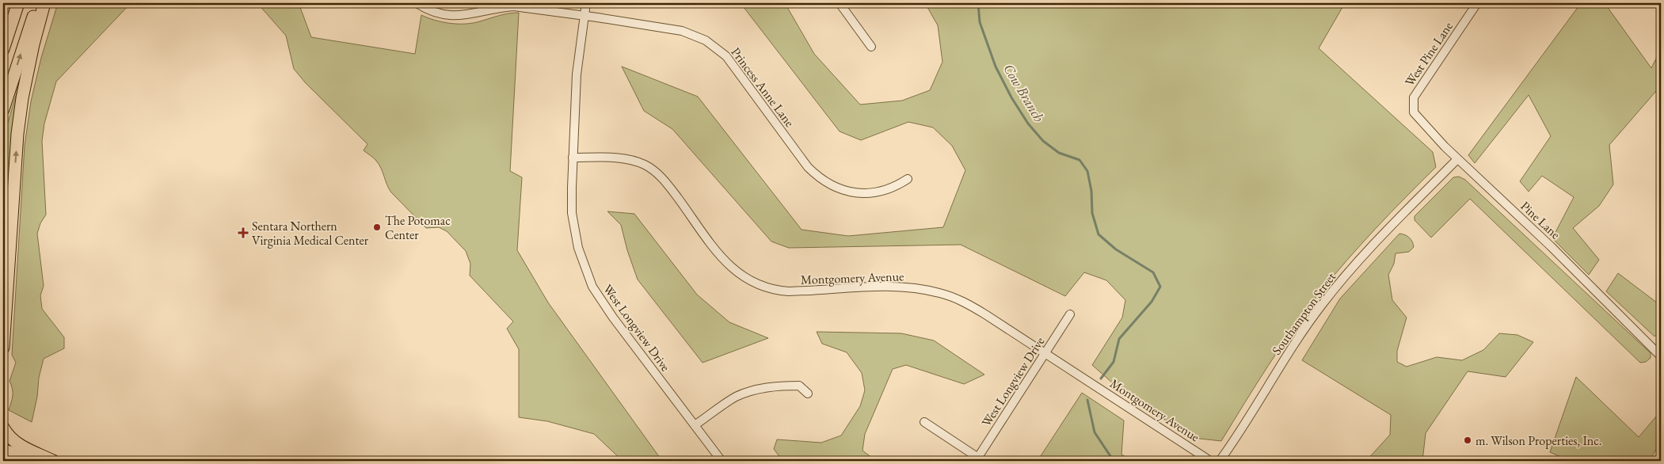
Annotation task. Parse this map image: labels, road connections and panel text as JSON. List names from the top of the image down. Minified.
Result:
{"streets":{"street":["West Pine Lane","Princess Anne Lane","Pine Lane","Montgomery Avenue","Southampton Street","West Longview Drive"]},"crossings":[["West Pine Lane","Pine Lane"],["Princess Anne Lane","West Longview Drive"],["Pine Lane","Southampton Street"],["Montgomery Avenue","West Longview Drive"]],"water":["Cow Branch"],"places":{"other":["The Potomac Center","m. Wilson Properties, Inc."],"health":["Sentara Northern Virginia Medical Center"]}}
